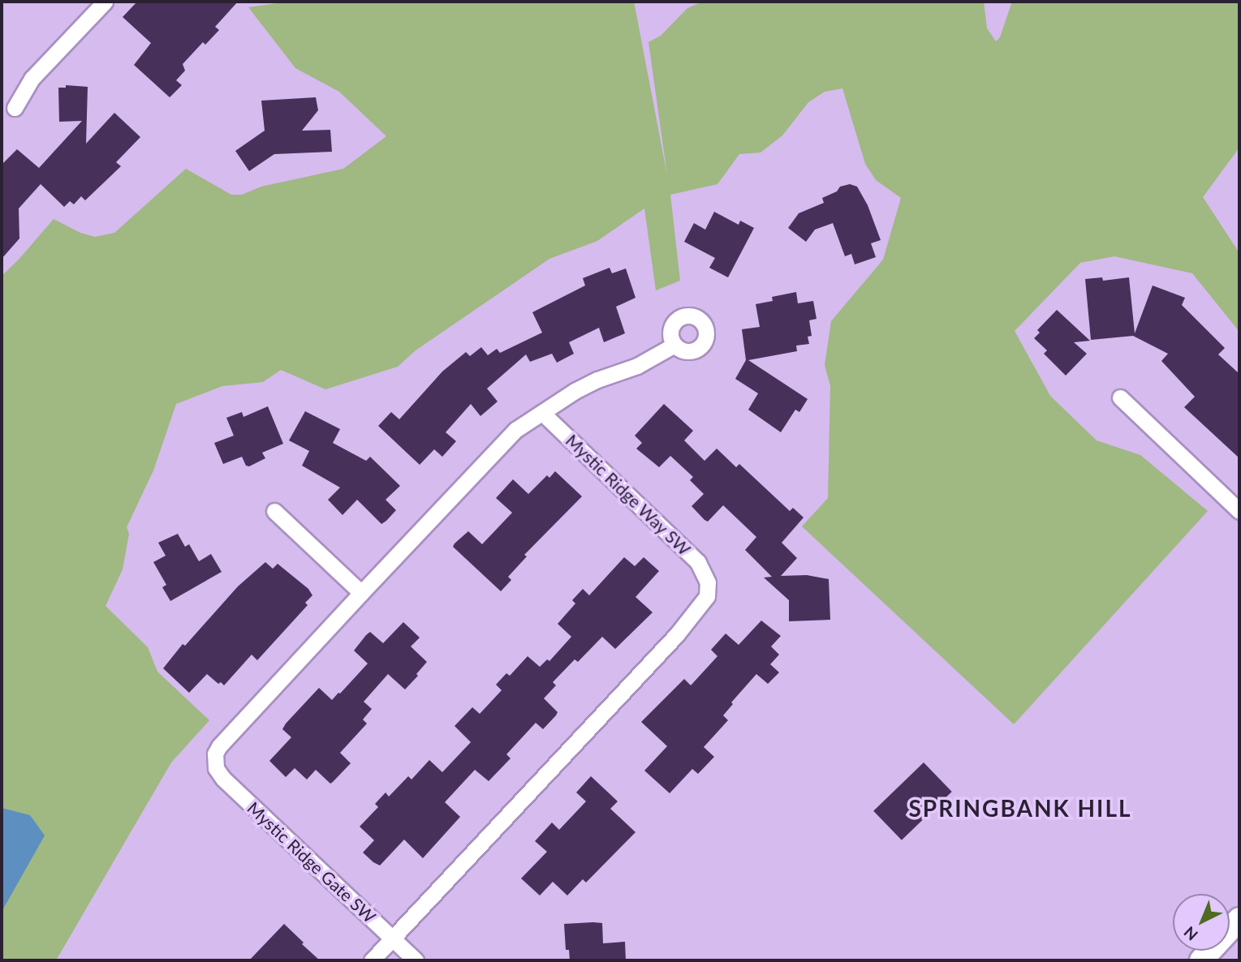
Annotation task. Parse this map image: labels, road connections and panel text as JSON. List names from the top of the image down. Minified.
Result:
{"streets":{"street":["Mystic Ridge Way SW","Mystic Ridge Gate SW"]},"crossings":[["Mystic Ridge Way SW","Mystic Ridge Gate SW"]],"districts":["SPRINGBANK HILL"],"north":"bottom left"}
